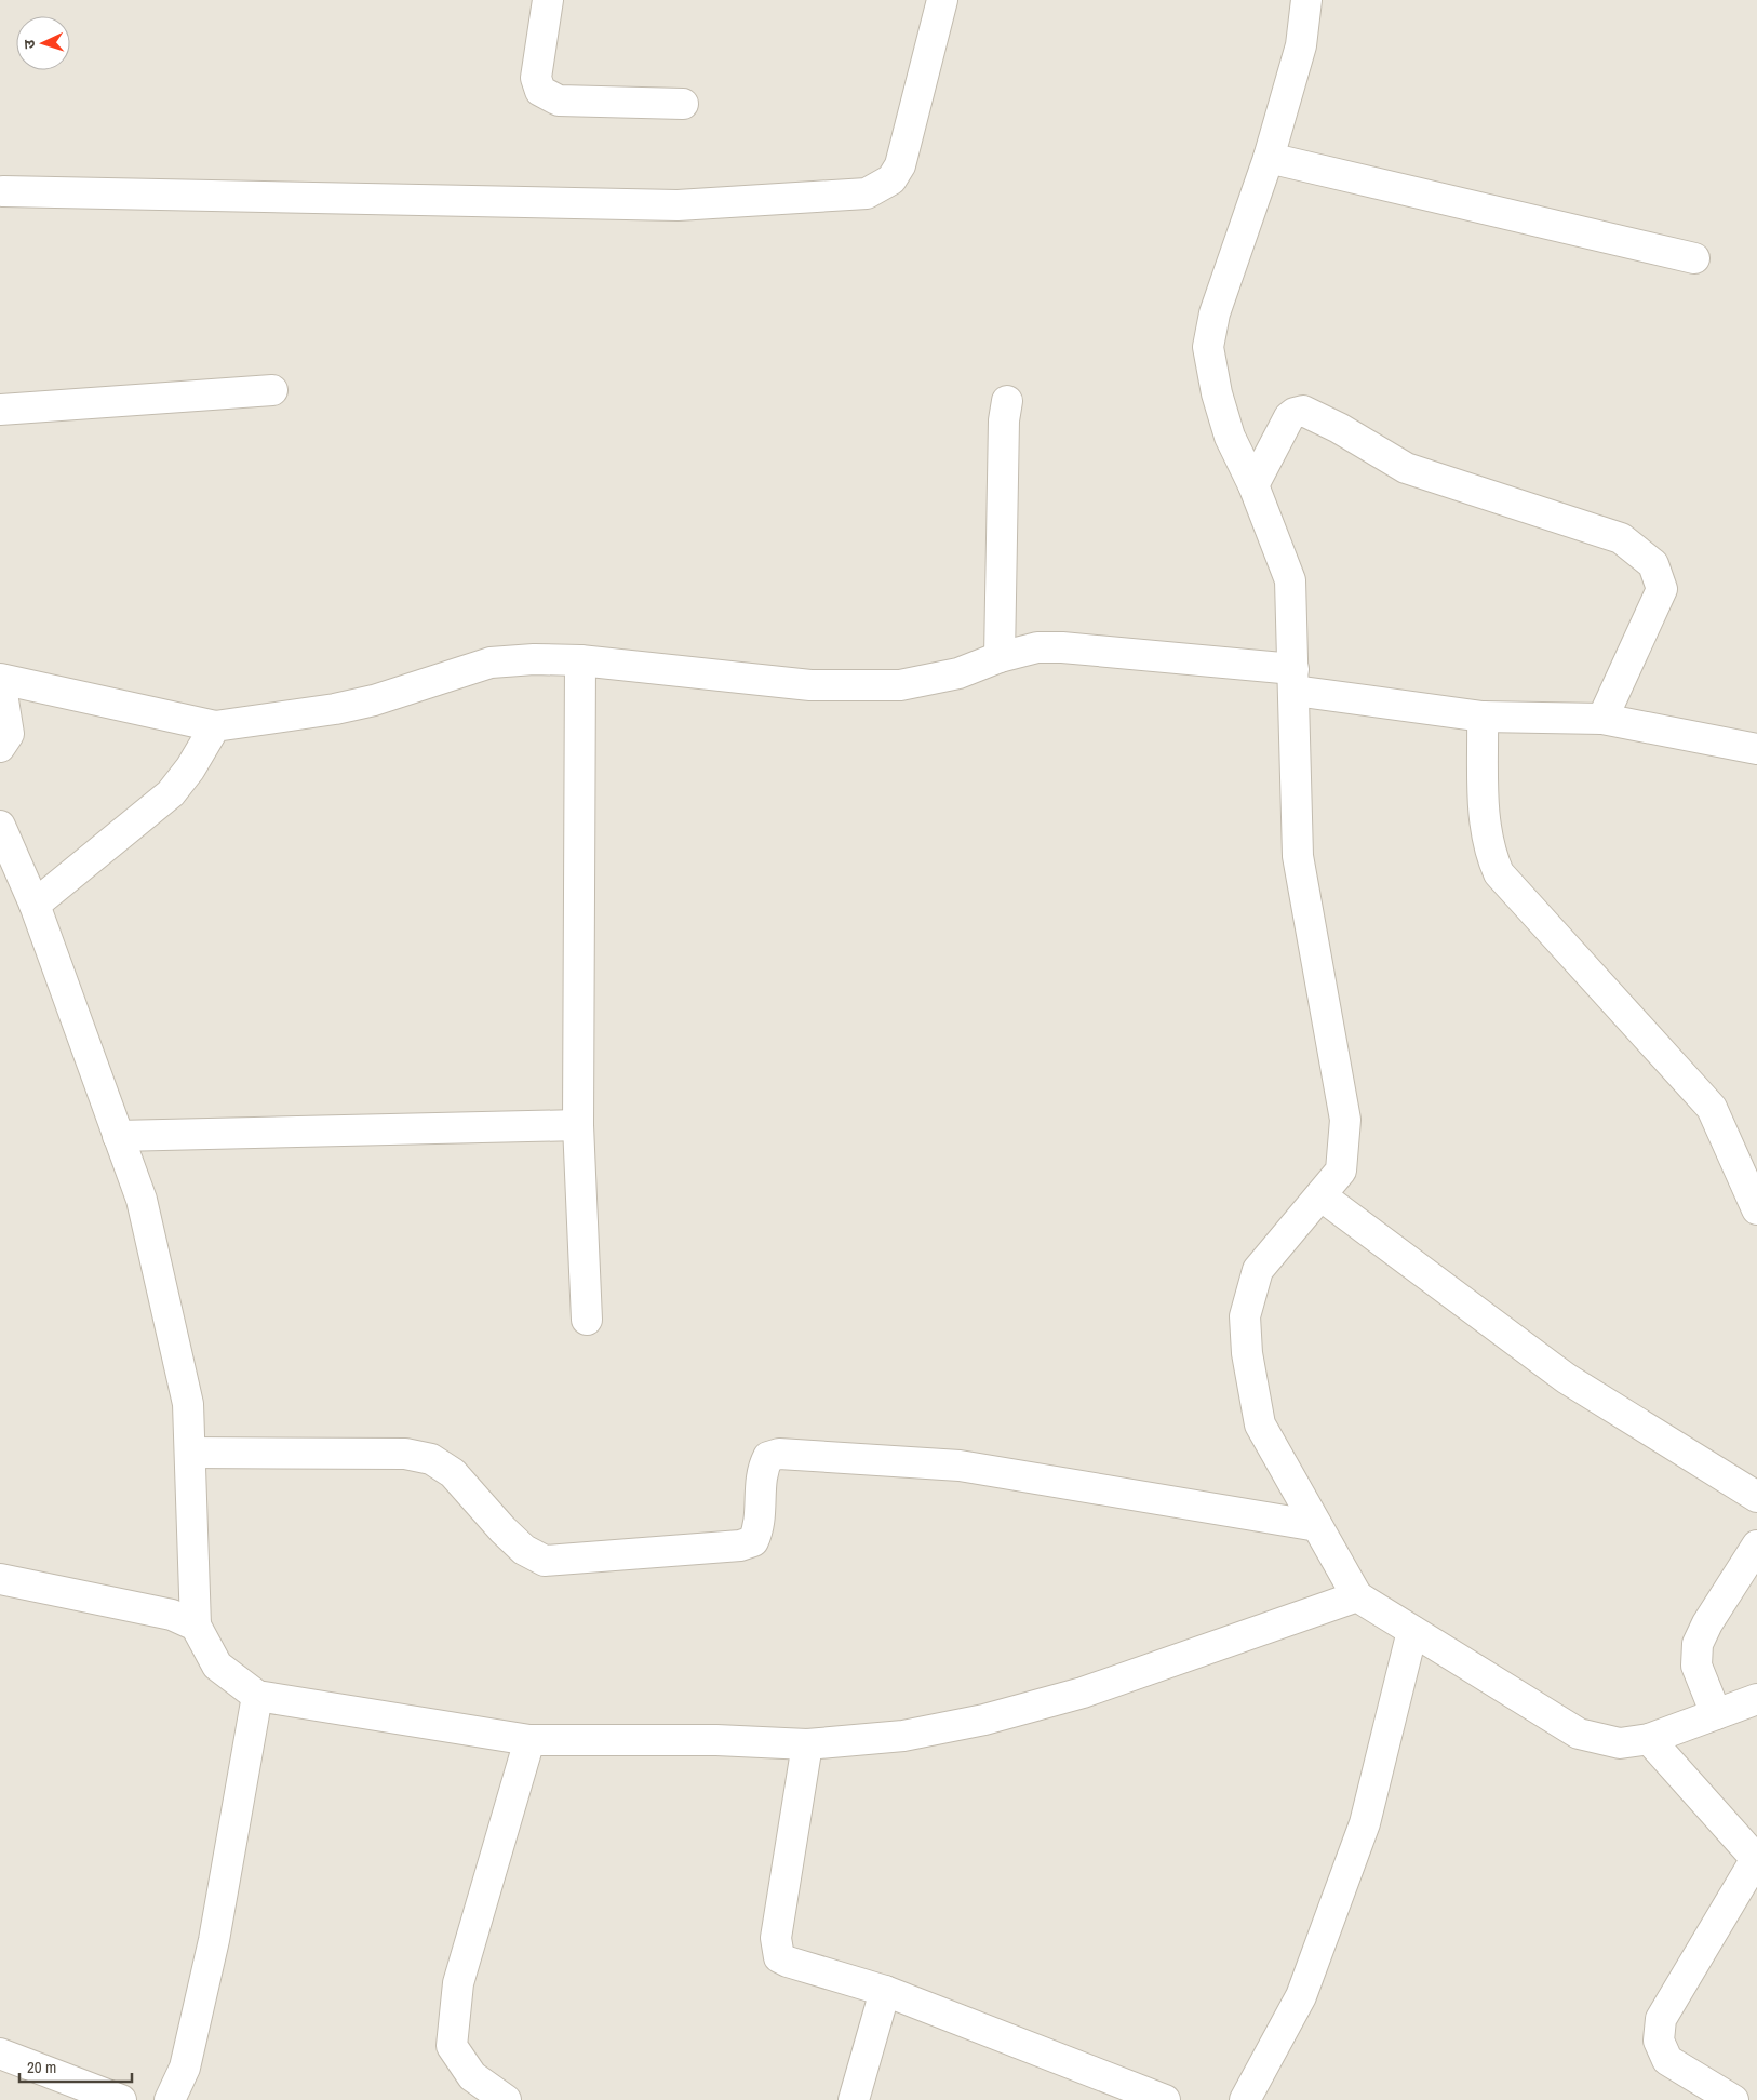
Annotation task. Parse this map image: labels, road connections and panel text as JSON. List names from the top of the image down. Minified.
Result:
{"scale_bar":"20 m","north":"left"}
